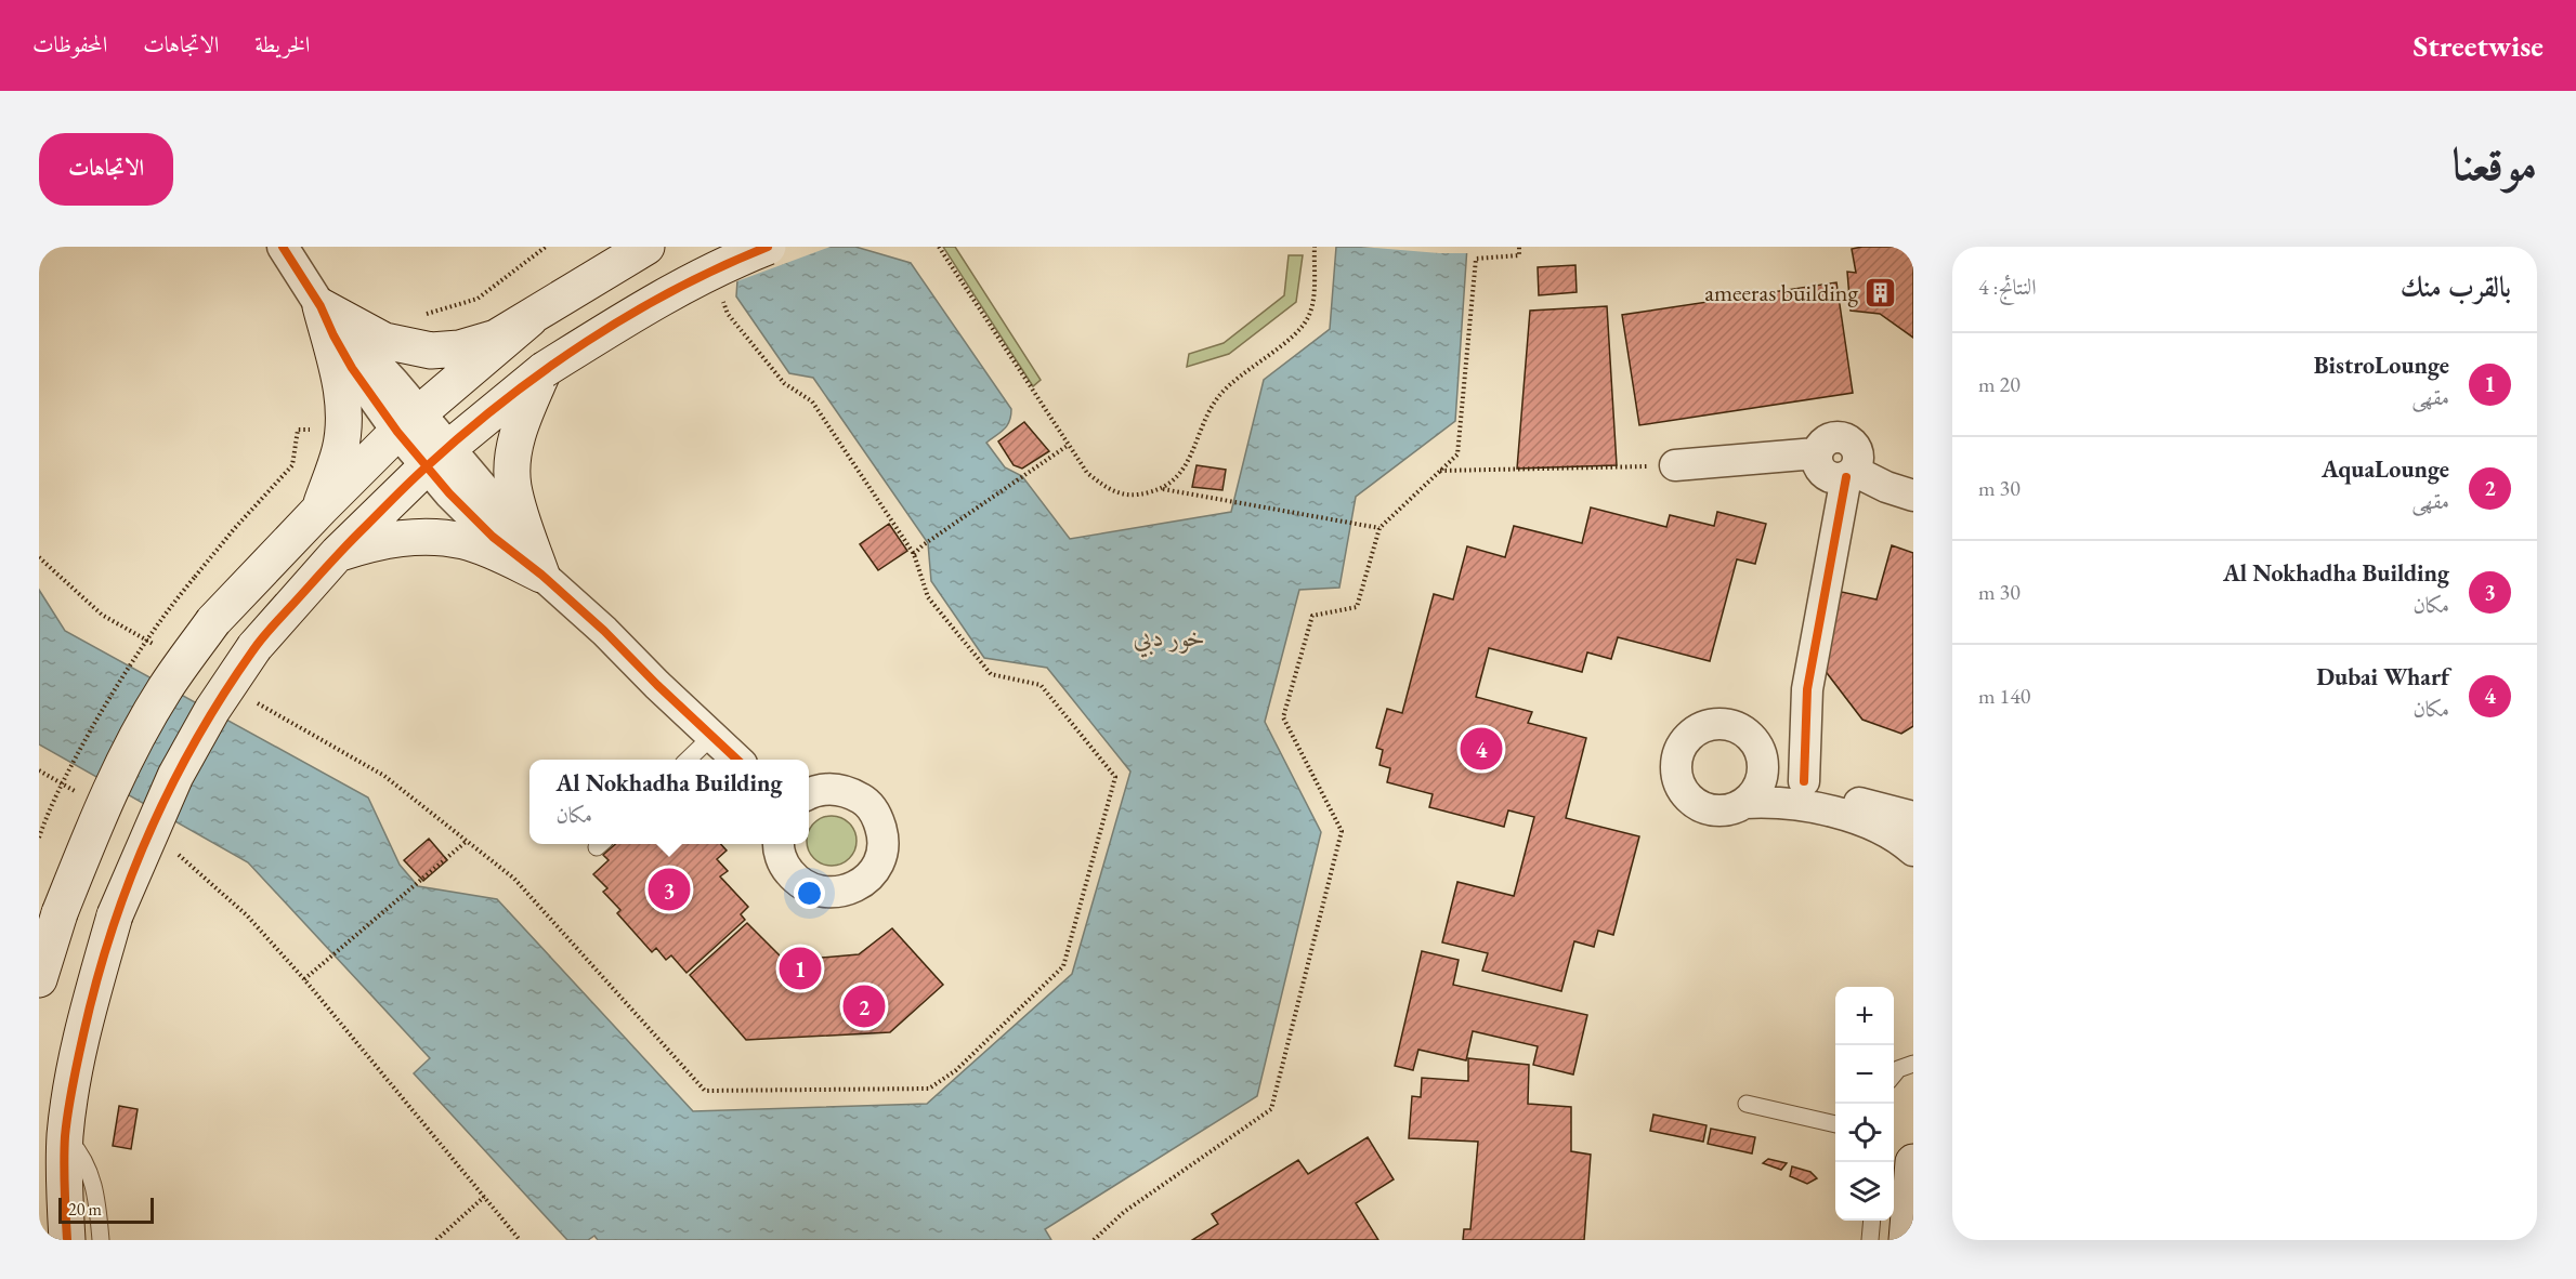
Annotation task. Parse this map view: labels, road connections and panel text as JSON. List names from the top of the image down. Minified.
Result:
{"water":["خور دبي"],"places":{"building":["ameeras building"]},"scale_bar":"20 m","page":{"header":"Streetwise","nav":["الخريطة","الاتجاهات","المحفوظات"],"title":"موقعنا","buttons":"الاتجاهات","heading":["بالقرب منك","النتائج: 4"],"list":[{"mark":"1","name":"BistroLounge","note":"مقهى","value":"20 m"},{"mark":"2","name":"AquaLounge","note":"مقهى","value":"30 m"},{"mark":"3","name":"Al Nokhadha Building","note":"مكان","value":"30 m"},{"mark":"4","name":"Dubai Wharf","note":"مكان","value":"140 m"}],"pins":["4","3","1","2"],"popup":["Al Nokhadha Building","مكان"],"map_buttons":["+","−"],"scale":"20 m"}}
